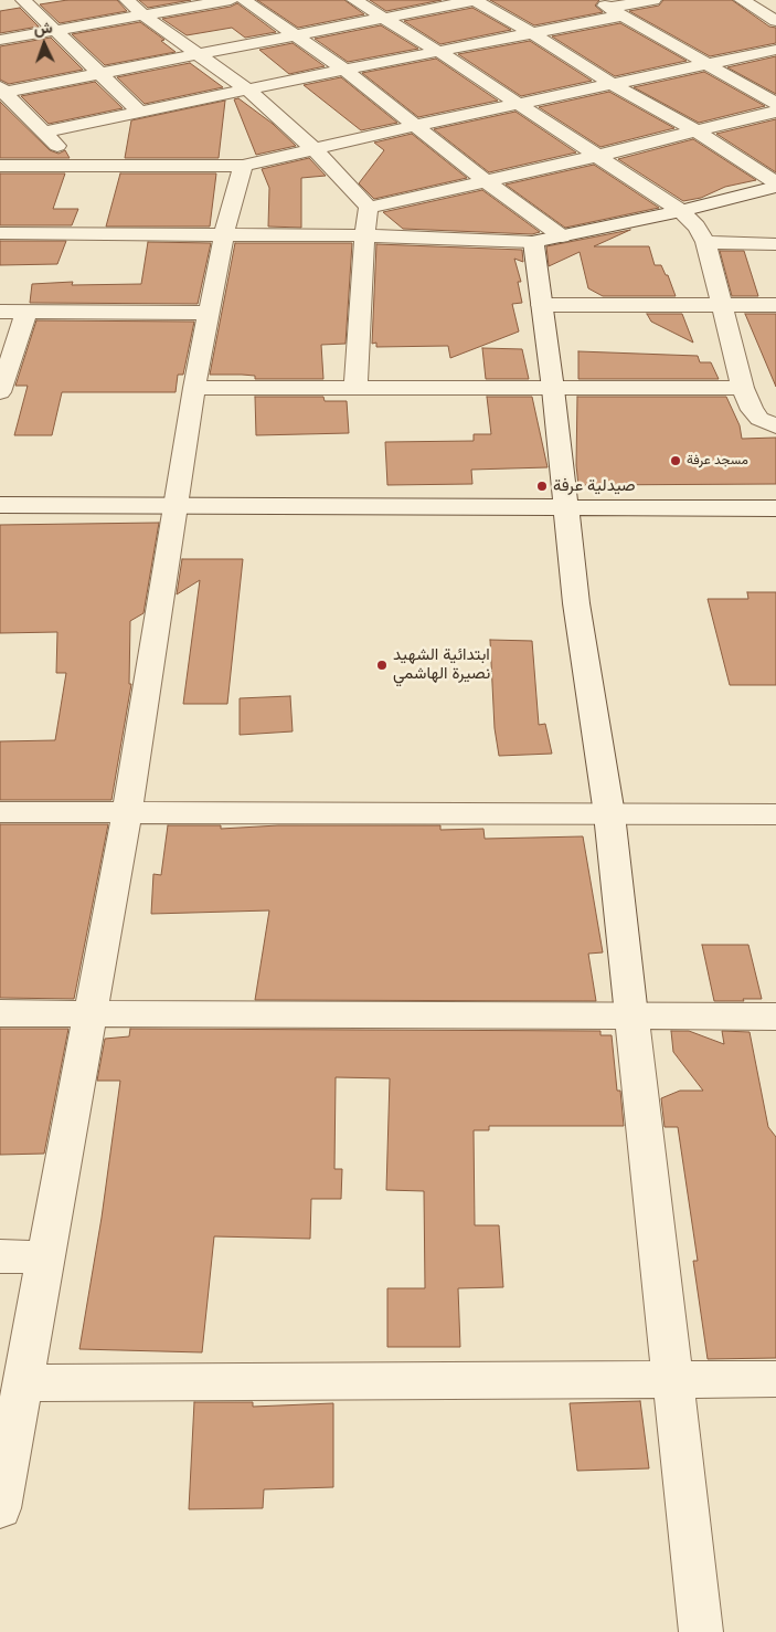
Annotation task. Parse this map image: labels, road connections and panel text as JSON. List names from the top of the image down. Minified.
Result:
{"places":["مسجد عرفة","صيدلية عرفة","ابتدائية الشهيد نصيرة الهاشمي"],"north":"top"}
